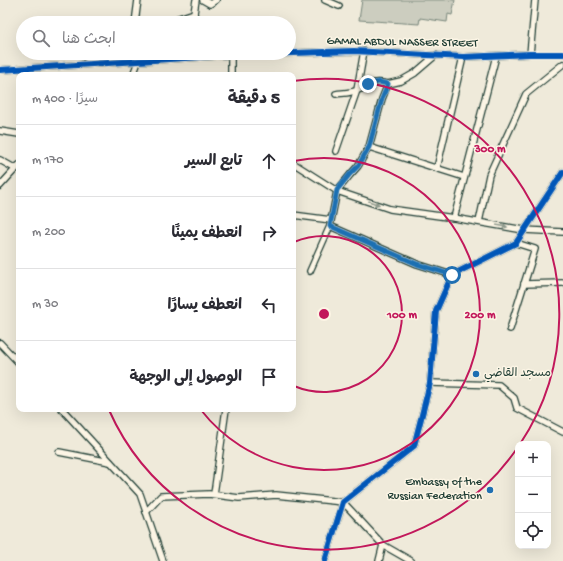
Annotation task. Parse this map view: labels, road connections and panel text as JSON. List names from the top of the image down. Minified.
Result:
{"streets":{"street":["GAMAL ABDUL NASSER STREET"]},"places":["مسجد القاضي","Embassy of the Russian Federation"],"page":{"search":"ابحث هنا","heading":["5 دقيقة","سيرًا · 400 m"],"list":[["تابع السير","170 m"],["انعطف يمينًا","200 m"],["انعطف يسارًا","30 m"],"الوصول إلى الوجهة"],"map_buttons":["+","−"]},"rings":["300 m","100 m","200 m"]}
